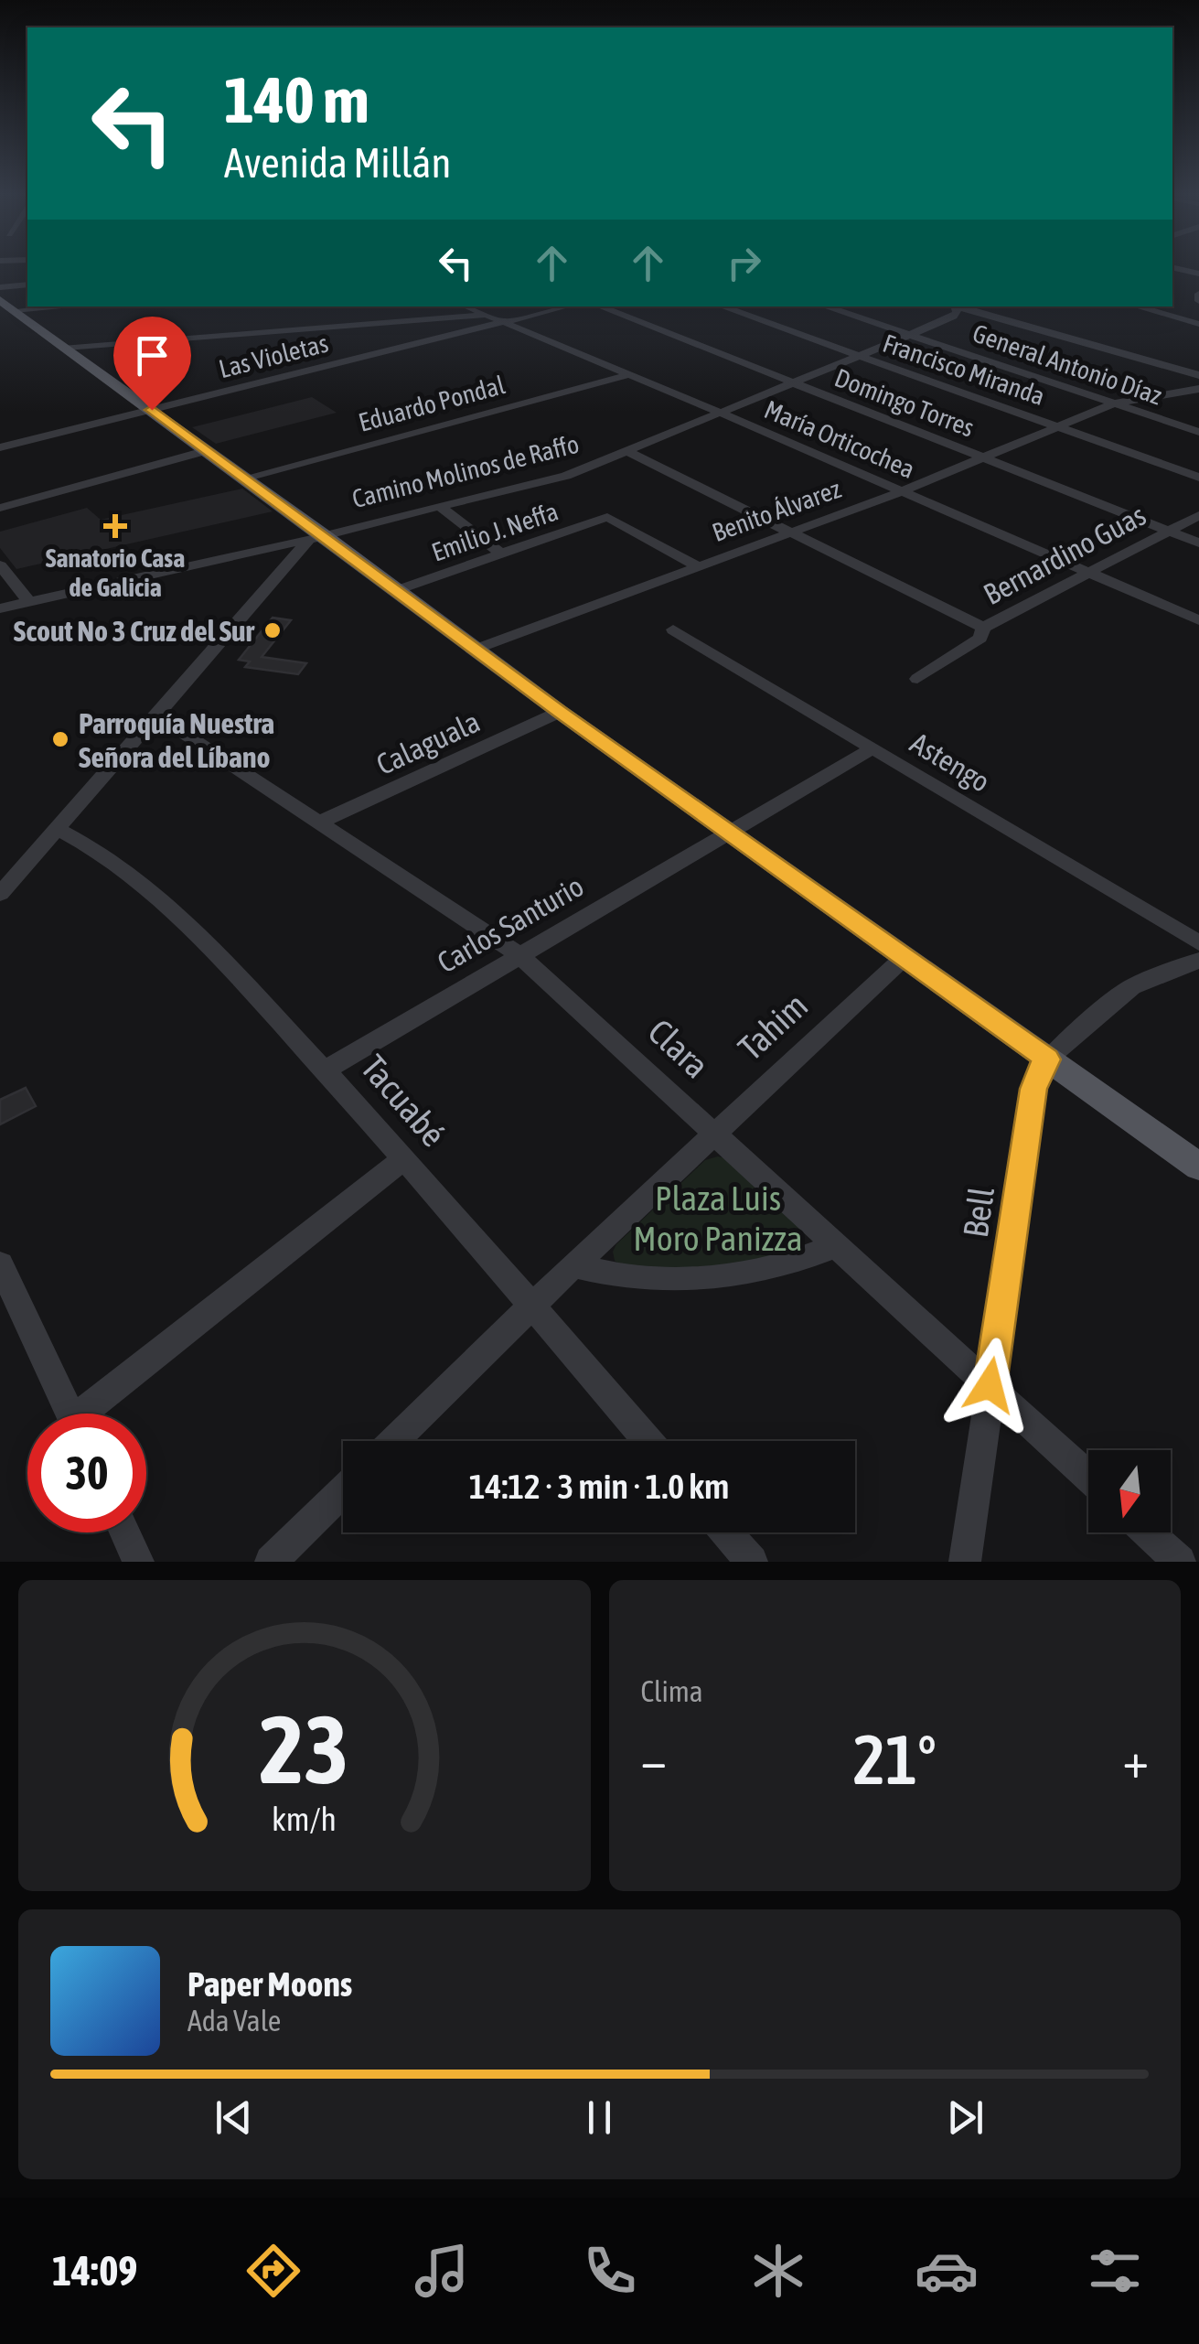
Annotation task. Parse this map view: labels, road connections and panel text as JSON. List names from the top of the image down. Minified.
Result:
{"streets":{"street":["Las Violetas","General Antonio Díaz","Francisco Miranda","Domingo Torres","Eduardo Pondal","María Orticochea","Camino Molinos de Raffo","Benito Álvarez","Emilio J. Neffa","Bernardino Guas","Calaguala","Astengo","Carlos Santurio","Tahim","Clara","Tacuabé","Bell"]},"crossings":[["Las Violetas","María Orticochea"],["General Antonio Díaz","Camino Molinos de Raffo"],["General Antonio Díaz","Benito Álvarez"],["Francisco Miranda","Camino Molinos de Raffo"],["Francisco Miranda","Benito Álvarez"],["Domingo Torres","Camino Molinos de Raffo"],["Domingo Torres","Benito Álvarez"],["Domingo Torres","Bernardino Guas"],["Eduardo Pondal","María Orticochea"],["María Orticochea","Camino Molinos de Raffo"],["María Orticochea","Benito Álvarez"],["María Orticochea","Bernardino Guas"],["Benito Álvarez","Emilio J. Neffa"],["Calaguala","Clara"],["Carlos Santurio","Clara"],["Carlos Santurio","Tacuabé"],["Tahim","Clara"],["Tahim","Tacuabé"],["Clara","Bell"]],"parks":["Plaza Luis Moro Panizza"],"places":{"health":["Sanatorio Casa de Galicia"],"other":["Scout No 3 Cruz del Sur","Parroquía Nuestra Señora del Líbano"]},"north":"bottom","page":{"turn":["140 m","Avenida Millán"],"limit":"30","trip":"14:12 · 3 min · 1.0 km","tile":"Clima","heat":["−","21°","+"],"song":["Paper Moons","Ada Vale"],"tabs":"14:09","gauge":["23","km/h"]}}
